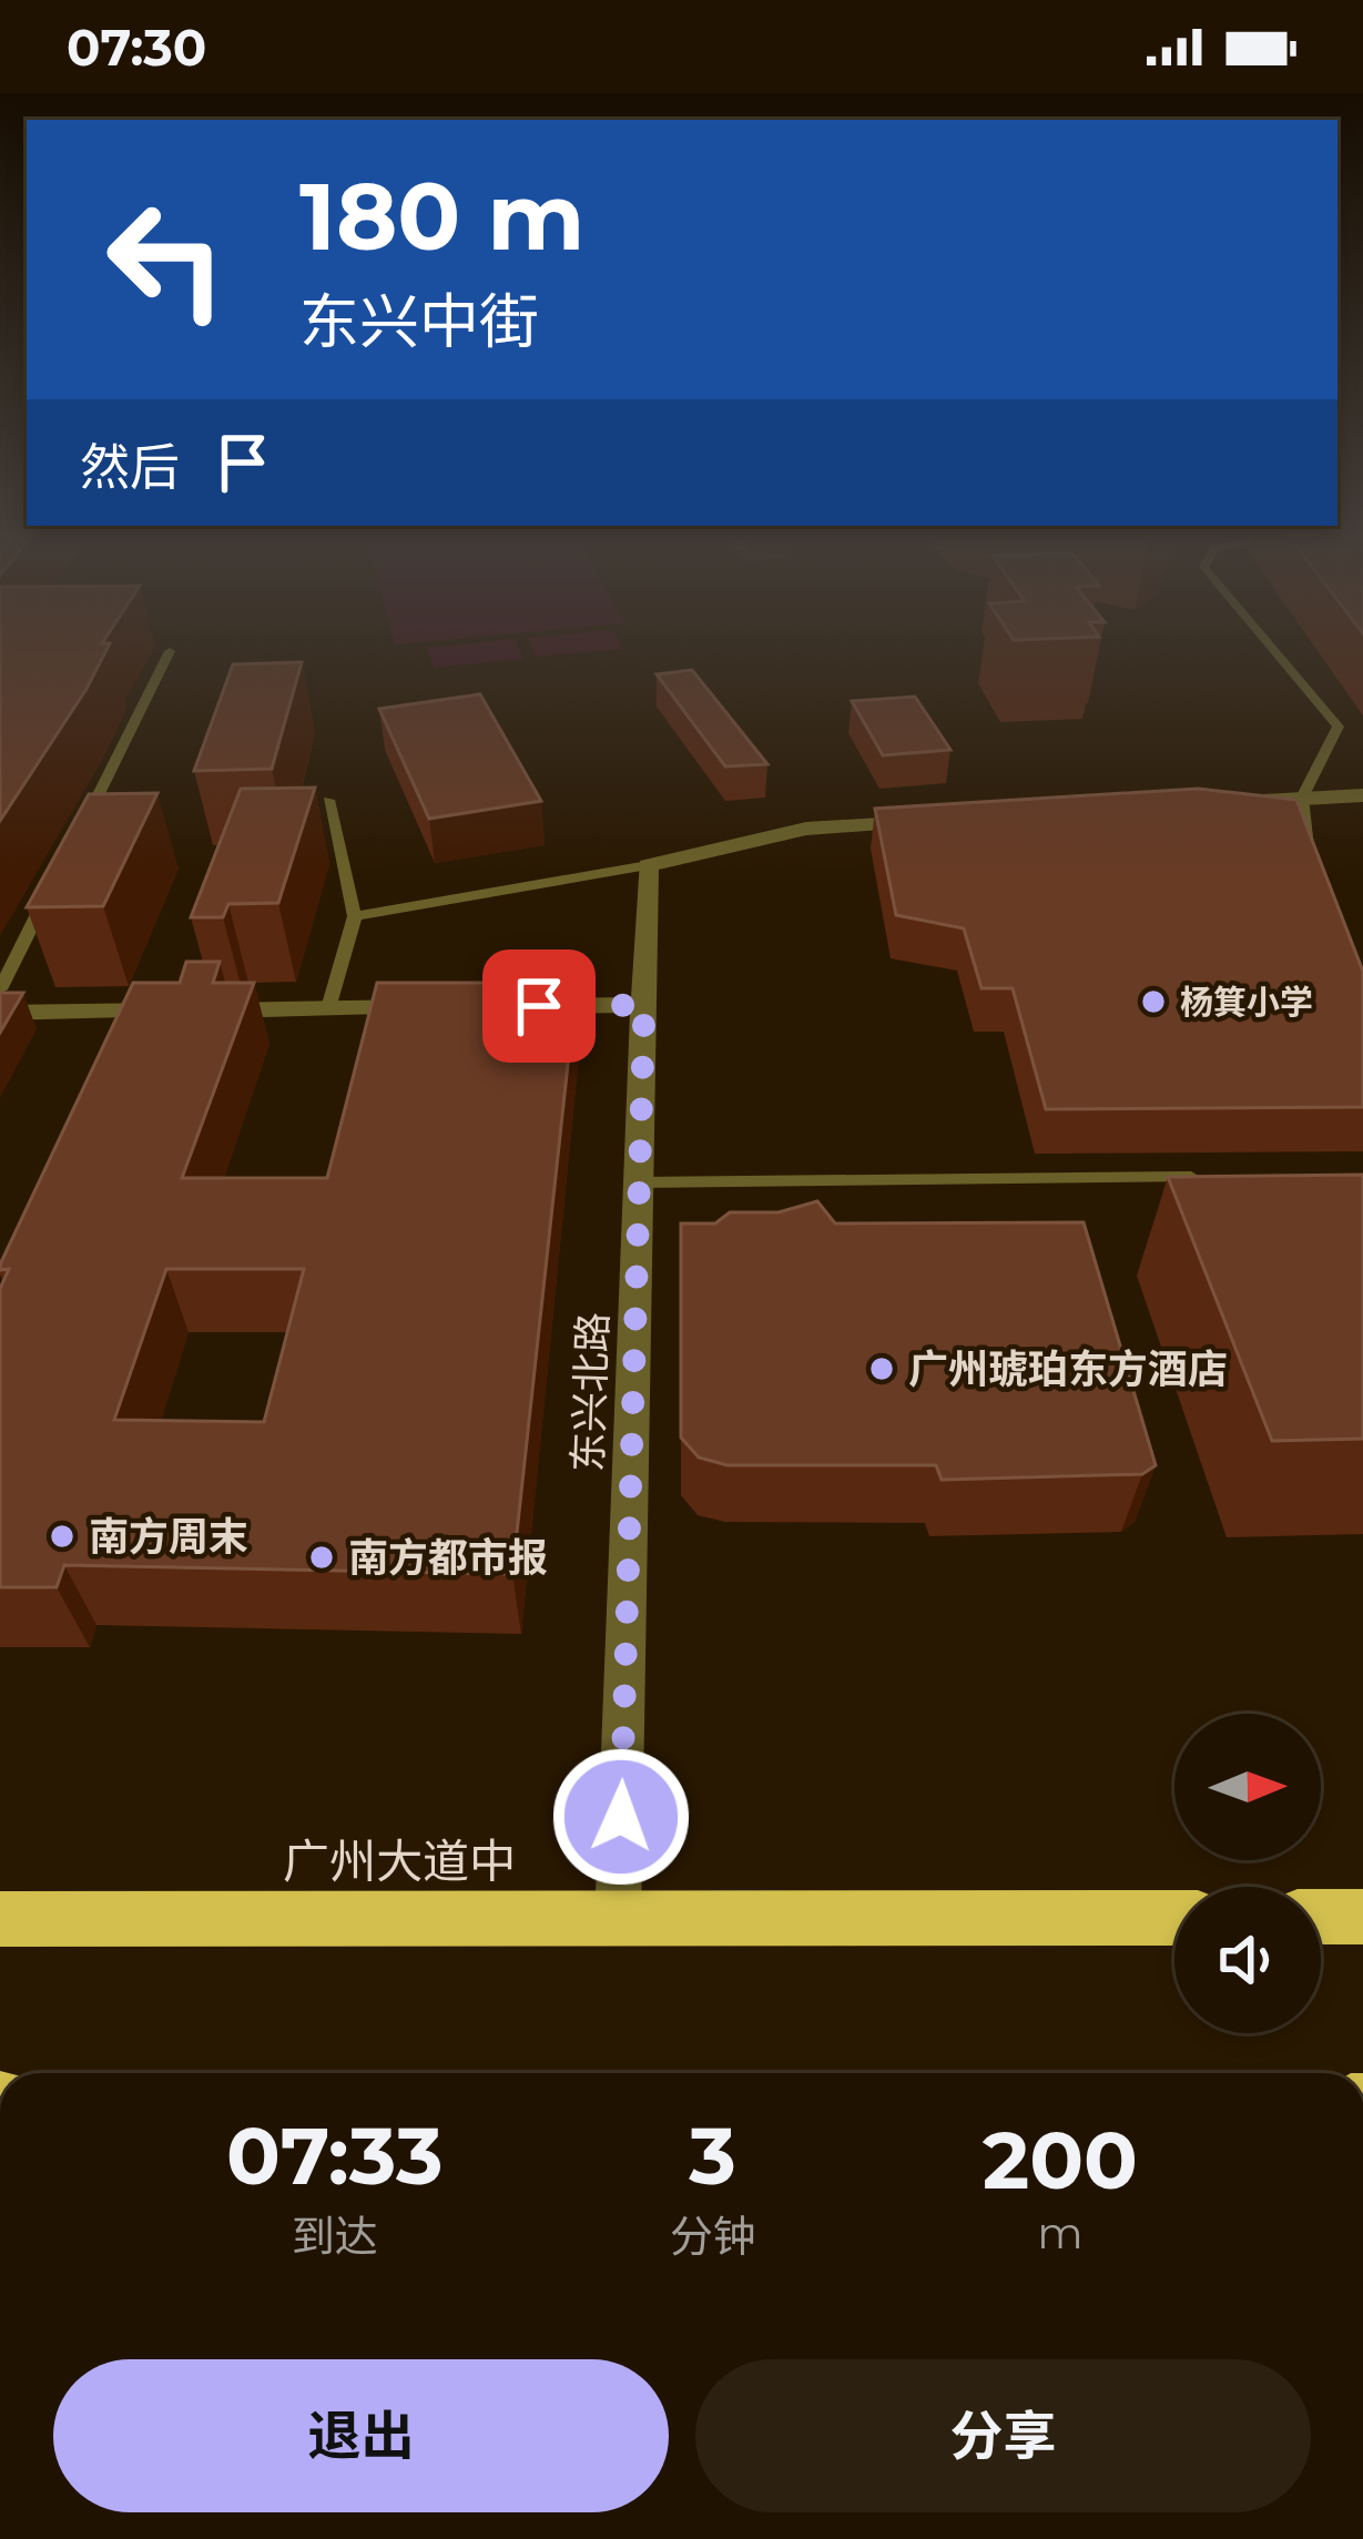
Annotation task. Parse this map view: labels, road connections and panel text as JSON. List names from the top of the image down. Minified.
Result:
{"streets":{"highway":["广州大道中"],"street":["东兴北路"]},"crossings":[["东兴北路","广州大道中"]],"places":["杨箕小学","广州琥珀东方酒店","南方周末","南方都市报"],"north":"right","page":{"status":"07:30","turn":["180 m","东兴中街"],"then":"然后","eta":["07:33","到达","3","分钟","200","m"],"buttons":["退出","分享"]}}
